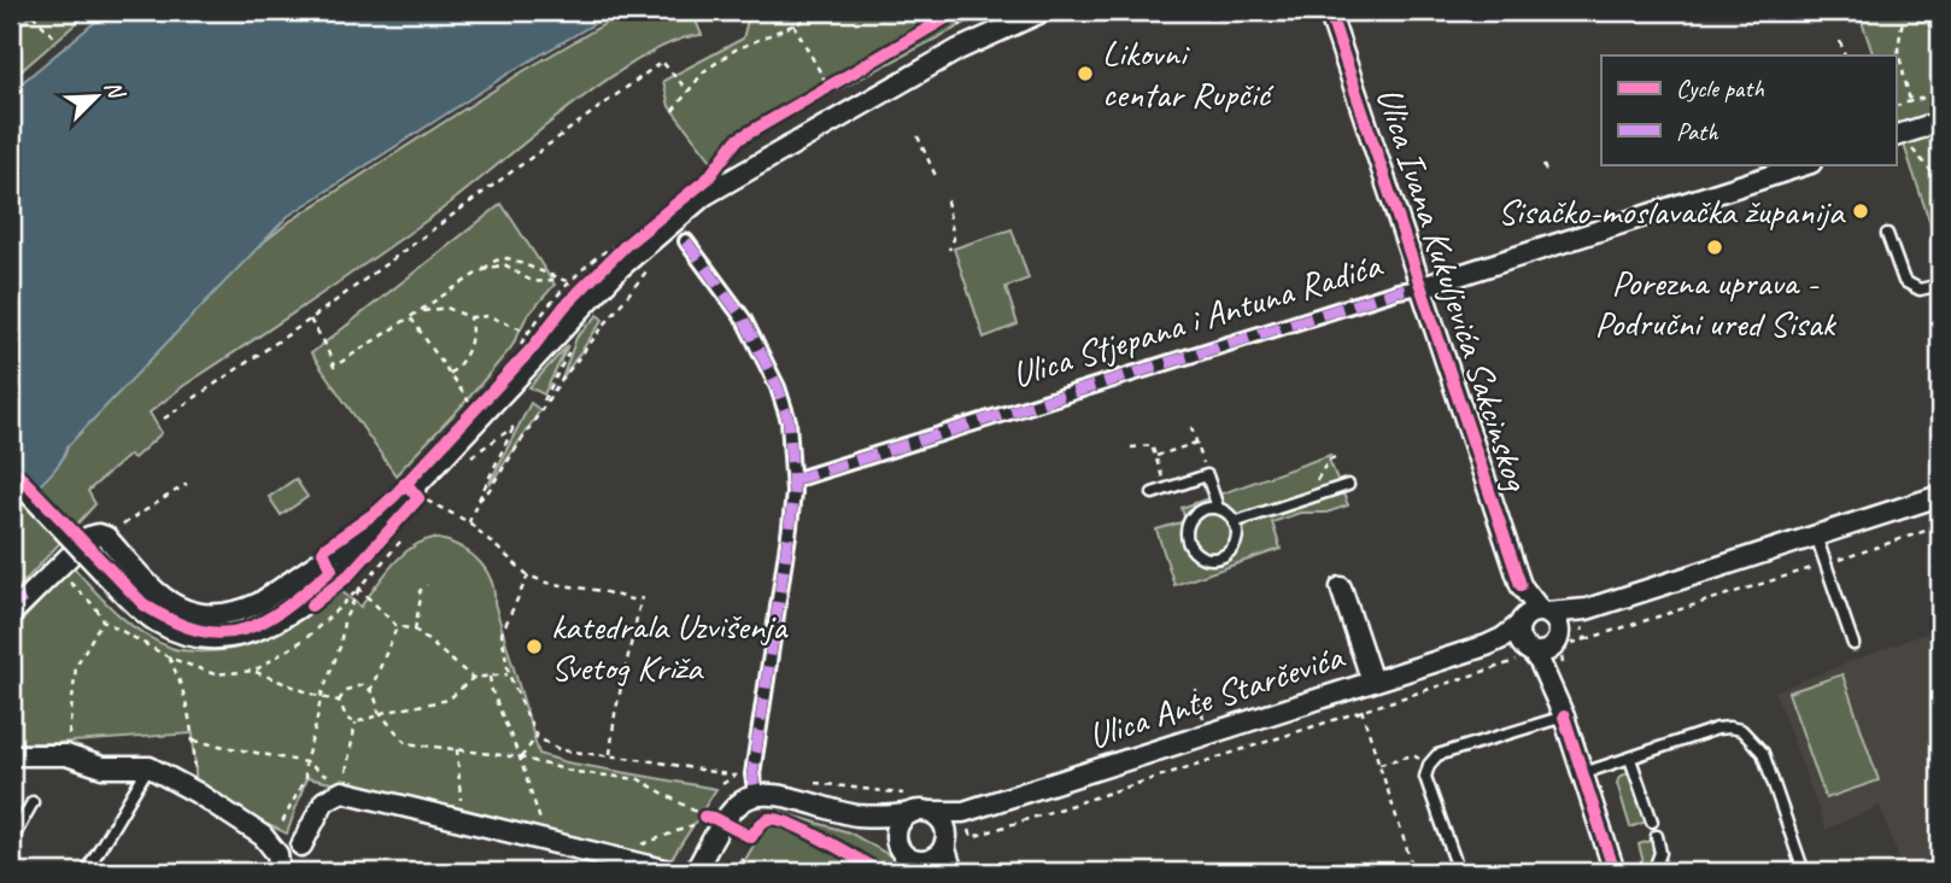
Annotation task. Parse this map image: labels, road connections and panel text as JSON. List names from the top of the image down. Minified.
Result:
{"streets":{"street":["Ulica Ivana Kukuljevića Sakcinskog","Ulica Stjepana i Antuna Radića","Ulica Ante Starčevića"]},"crossings":[["Ulica Ivana Kukuljevića Sakcinskog","Ulica Stjepana i Antuna Radića"],["Ulica Ivana Kukuljevića Sakcinskog","Ulica Ante Starčevića"]],"places":["Likovni centar Rupčić","Sisačko-moslavačka županija","Porezna uprava - Područni ured Sisak","katedrala Uzvišenja Svetog Križa"],"legend":["Cycle path","Path"],"north":"top right"}
